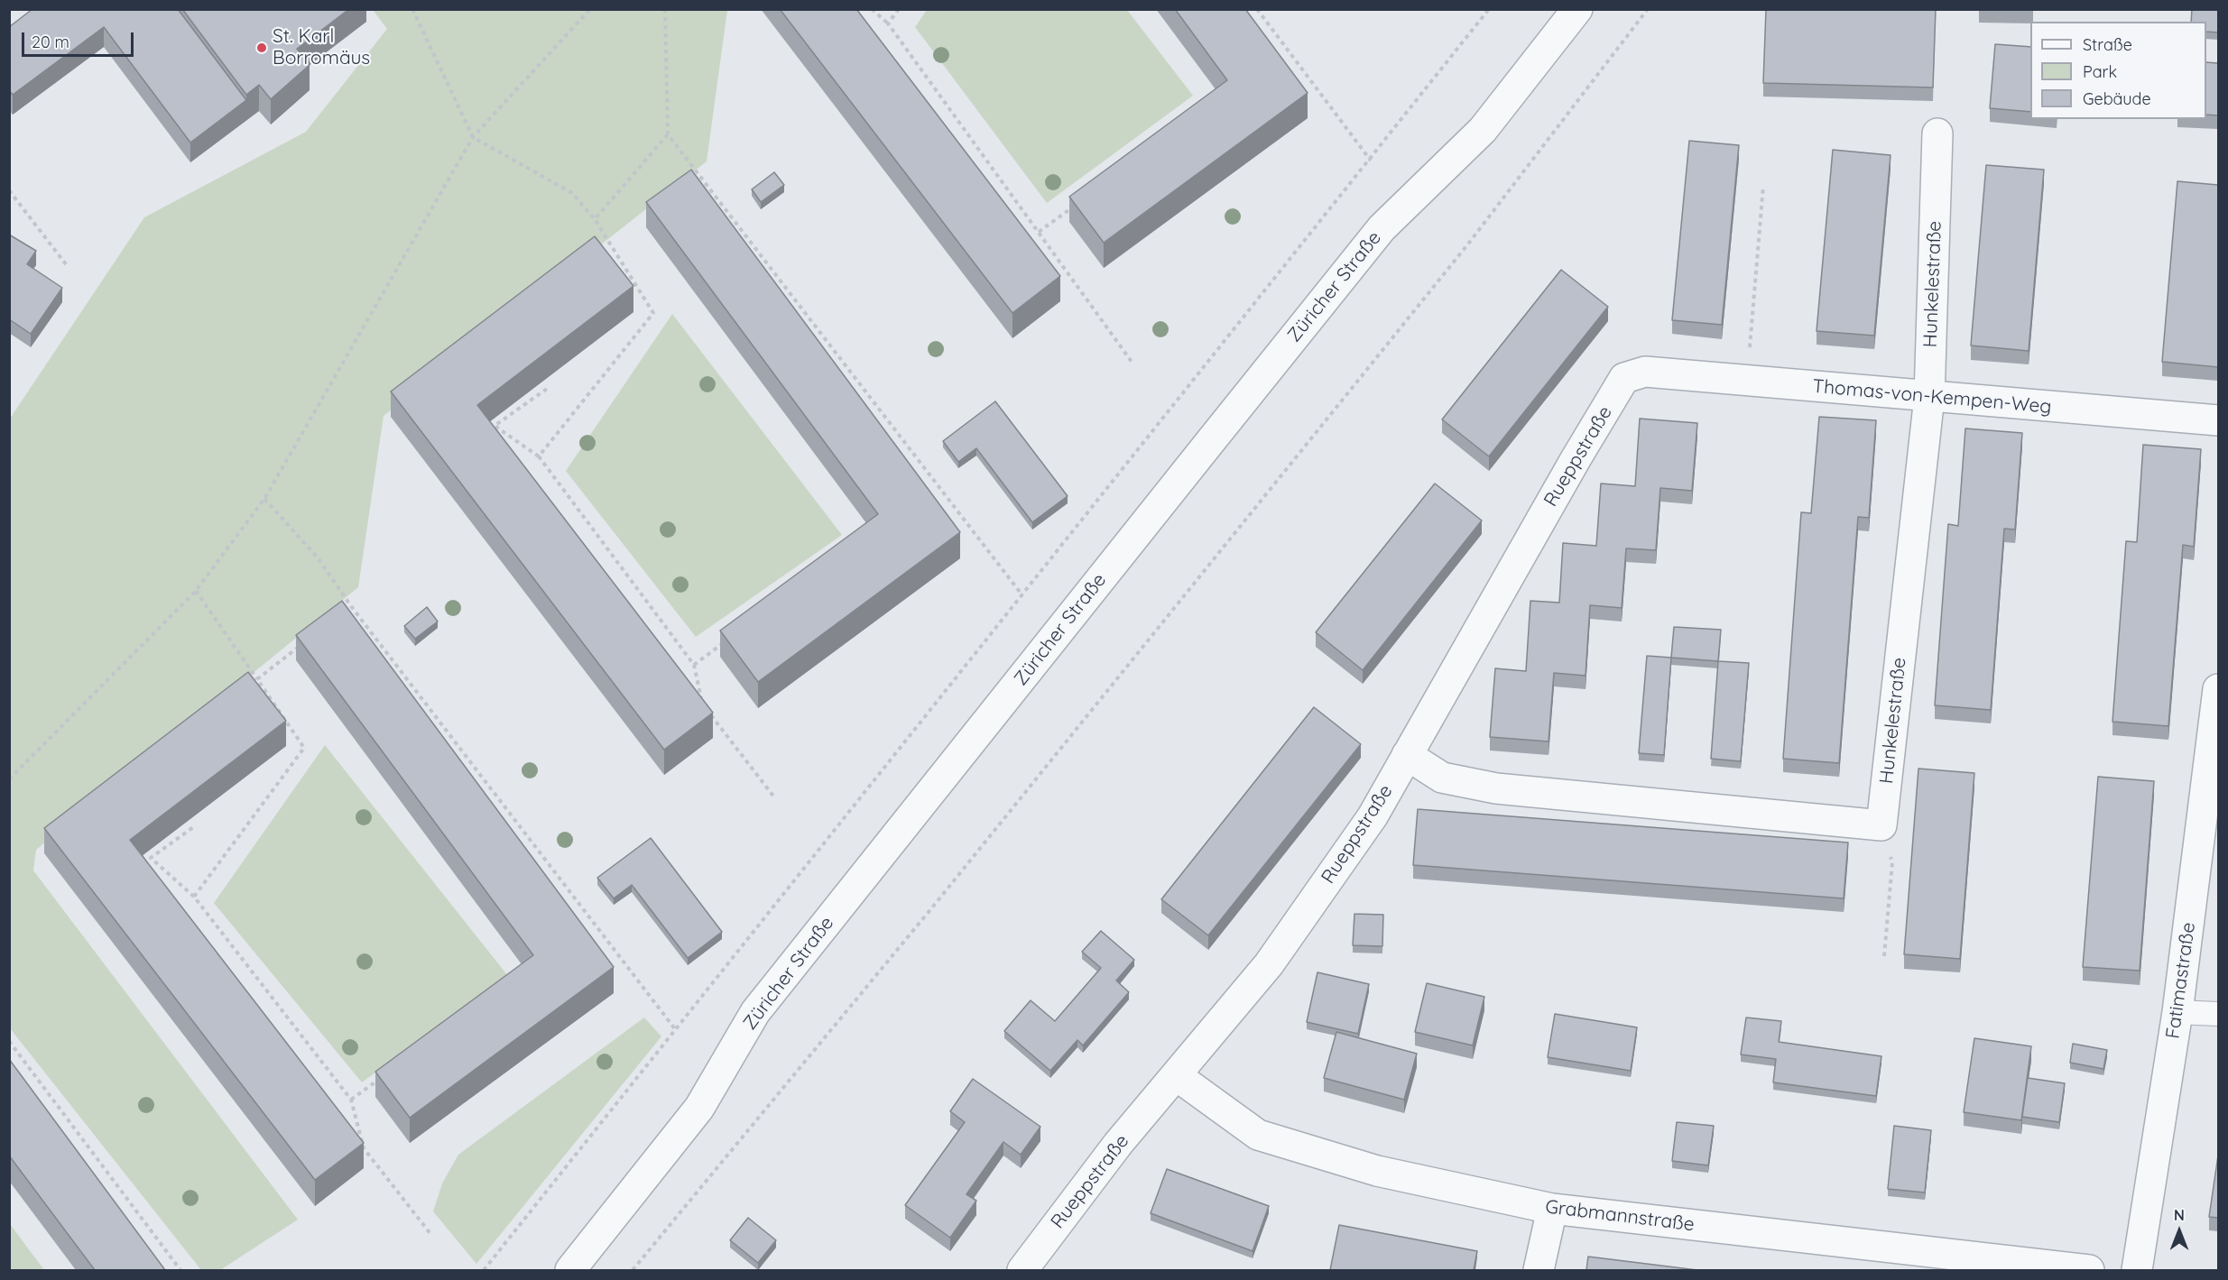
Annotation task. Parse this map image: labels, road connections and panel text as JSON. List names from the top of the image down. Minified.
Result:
{"streets":{"street":["Hunkelestraße","Züricher Straße","Thomas-von-Kempen-Weg","Rueppstraße","Fatimastraße","Grabmannstraße"]},"crossings":[["Hunkelestraße","Thomas-von-Kempen-Weg"],["Thomas-von-Kempen-Weg","Rueppstraße"],["Rueppstraße","Grabmannstraße"]],"places":["St. Karl Borromäus"],"legend":["Straße","Park","Gebäude"],"scale_bar":"20 m","north":"top"}
